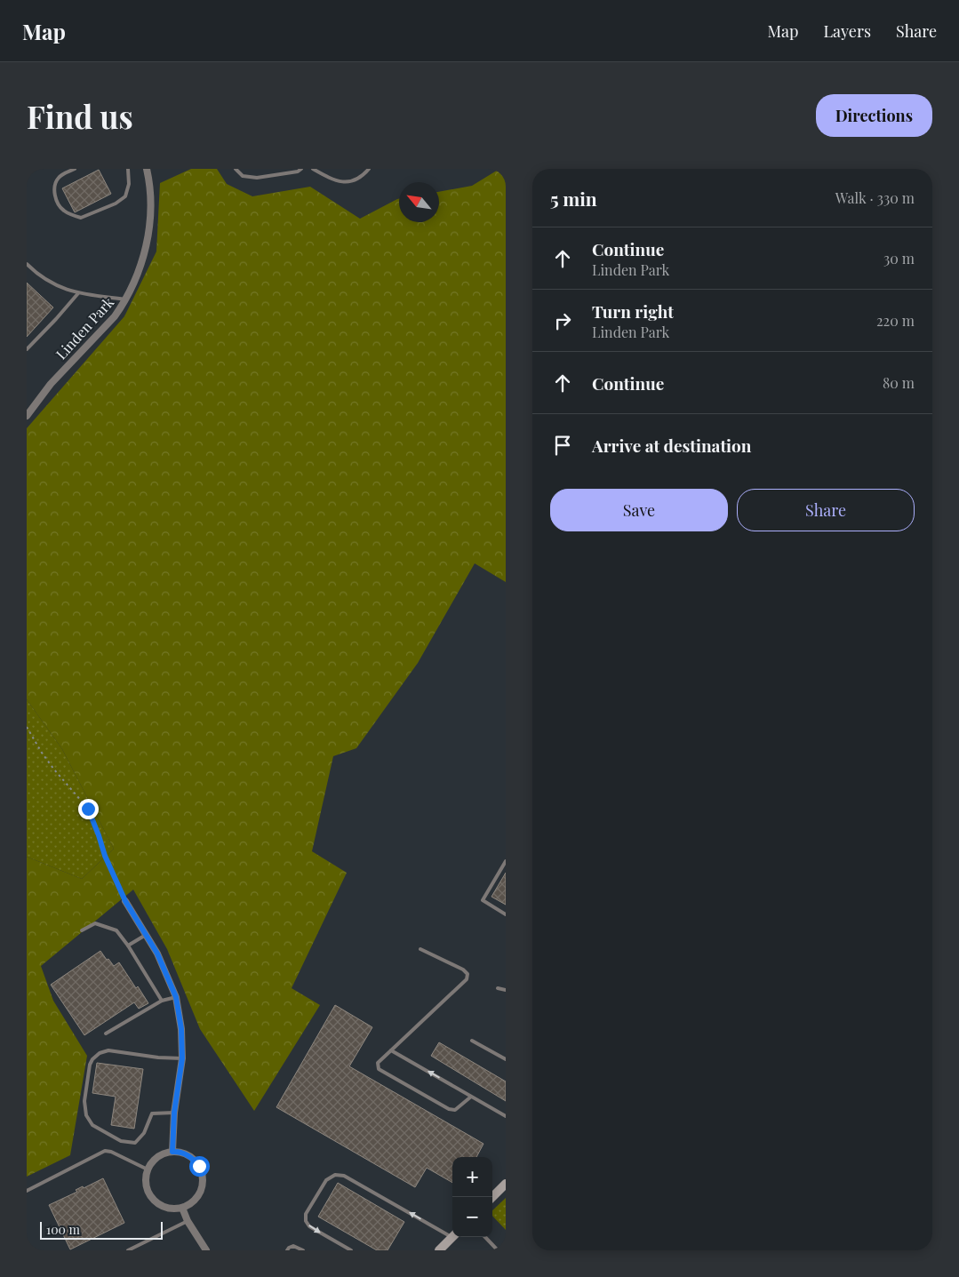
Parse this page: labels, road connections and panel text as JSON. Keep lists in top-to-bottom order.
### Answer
{
  "streets": {
    "street": ["Linden Park"]
  },
  "scale_bar": "100 m",
  "north": "top left",
  "page": {
    "header": "Map",
    "nav": ["Map", "Layers", "Share"],
    "buttons": [
      "Directions",
      ["Save", "Share"]
    ],
    "title": "Find us",
    "heading": ["5 min", "Walk · 330 m"],
    "list": [
      ["Continue", "Linden Park", "30 m"],
      ["Turn right", "Linden Park", "220 m"],
      ["Continue", "80 m"],
      "Arrive at destination"
    ],
    "map_buttons": ["+", "−"],
    "scale": "100 m"
  }
}
